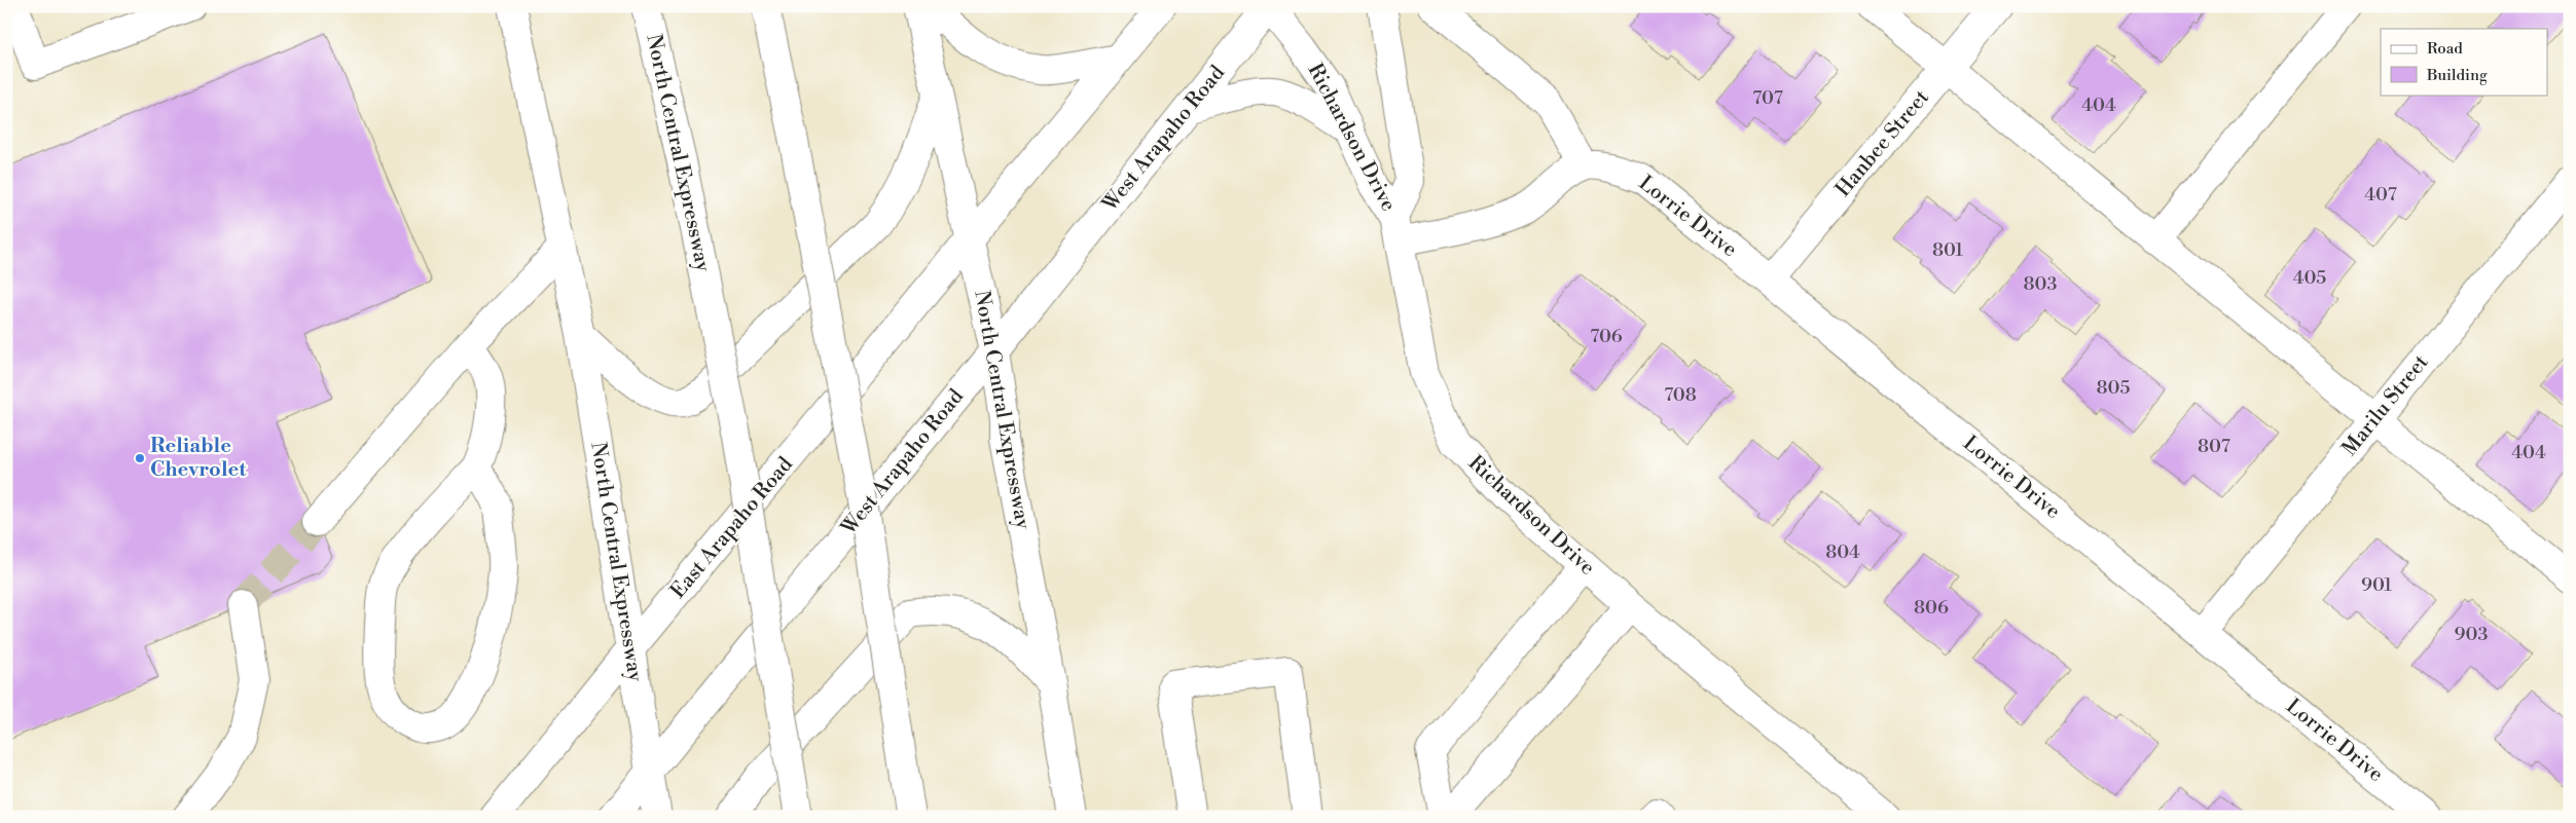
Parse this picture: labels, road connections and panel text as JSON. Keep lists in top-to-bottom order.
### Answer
{
  "streets": {
    "main road": [
      "Richardson Drive",
      "West Arapaho Road",
      "Hanbee Street",
      "North Central Expressway",
      "Lorrie Drive",
      "Marilu Street",
      "East Arapaho Road"
    ]
  },
  "crossings": [
    ["Richardson Drive", "West Arapaho Road"],
    ["West Arapaho Road", "North Central Expressway"],
    ["Hanbee Street", "Lorrie Drive"],
    ["North Central Expressway", "East Arapaho Road"],
    ["Lorrie Drive", "Marilu Street"]
  ],
  "places": ["Reliable Chevrolet"],
  "house_numbers": [
    "707",
    "404",
    "407",
    "801",
    "405",
    "803",
    "706",
    "805",
    "708",
    "807",
    "404",
    "804",
    "901",
    "806",
    "903"
  ],
  "legend": ["Road", "Building"]
}
